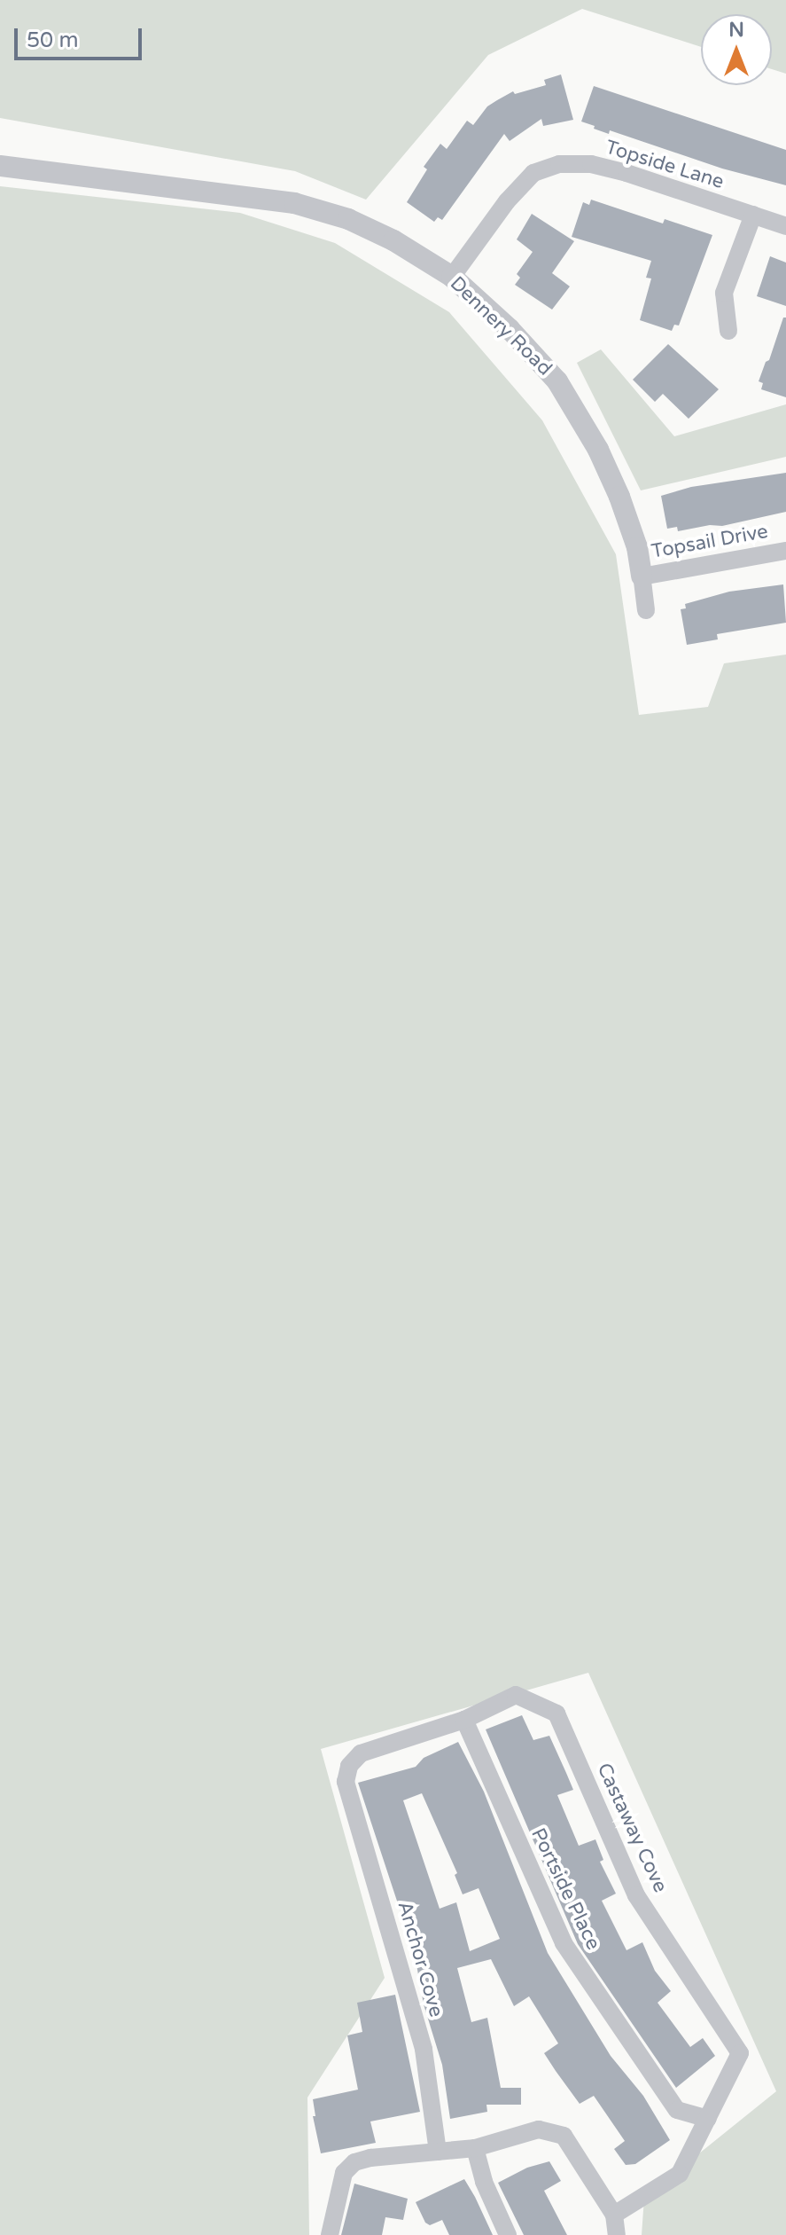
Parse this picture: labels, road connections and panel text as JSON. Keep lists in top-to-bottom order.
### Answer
{
  "streets": {
    "street": [
      "Topside Lane",
      "Dennery Road",
      "Topsail Drive",
      "Castaway Cove",
      "Portside Place",
      "Anchor Cove"
    ]
  },
  "crossings": [
    ["Topside Lane", "Dennery Road"],
    ["Dennery Road", "Topsail Drive"],
    ["Castaway Cove", "Portside Place"],
    ["Castaway Cove", "Anchor Cove"]
  ],
  "scale_bar": "50 m",
  "north": "top"
}
